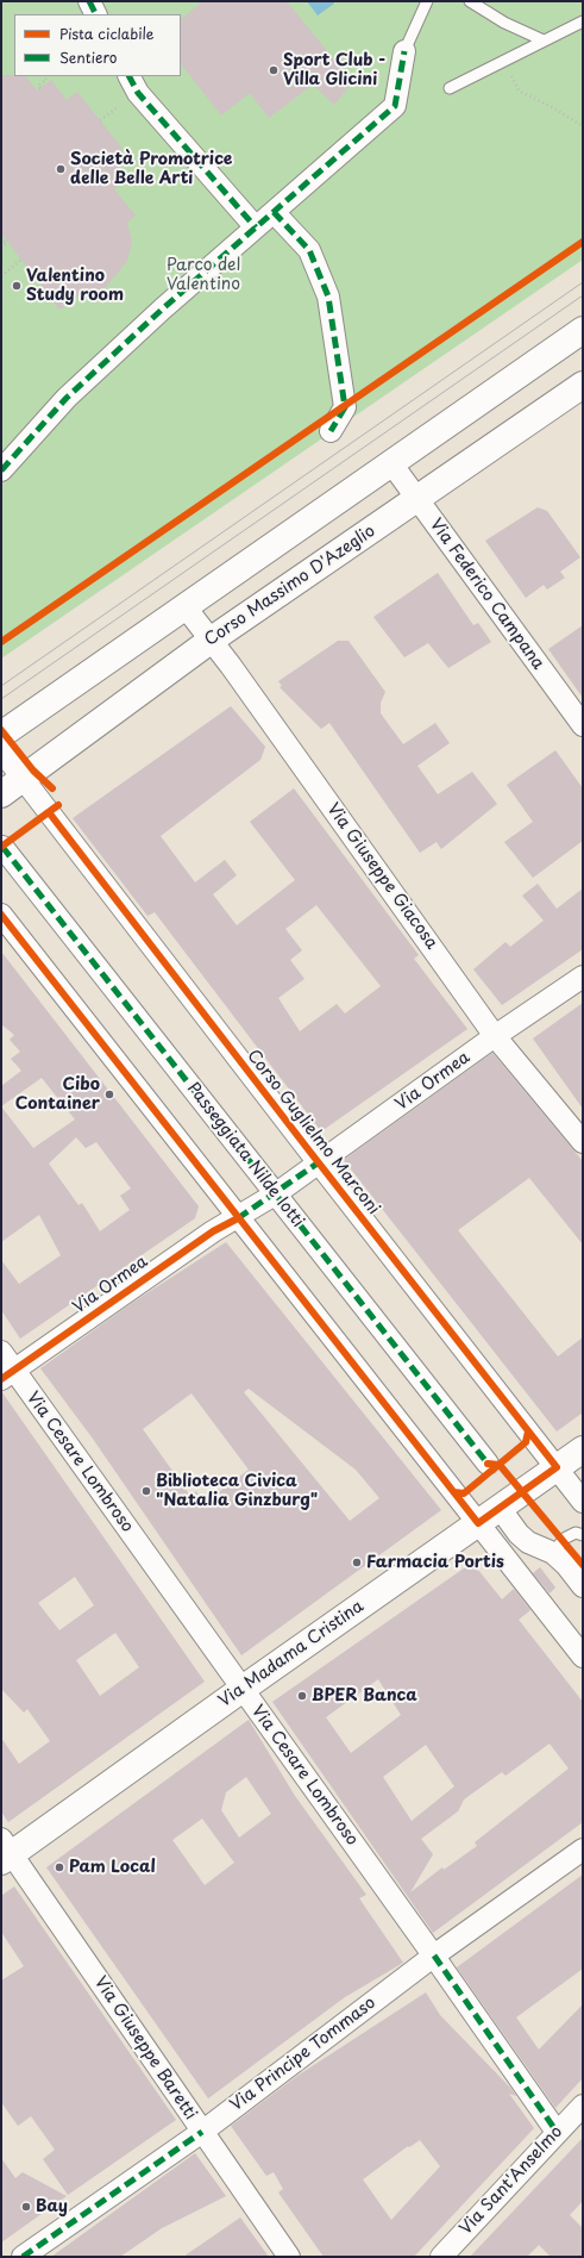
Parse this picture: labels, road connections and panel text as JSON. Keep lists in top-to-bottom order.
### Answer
{
  "streets": {
    "main road": ["Corso Massimo D'Azeglio", "Via Madama Cristina"],
    "street": [
      "Via Federico Campana",
      "Via Giuseppe Giacosa",
      "Via Ormea",
      "Corso Guglielmo Marconi",
      "Passeggiata Nilde Iotti",
      "Via Cesare Lombroso",
      "Via Giuseppe Baretti",
      "Via Principe Tommaso",
      "Via Sant'Anselmo"
    ]
  },
  "crossings": [
    ["Corso Massimo D'Azeglio", "Via Federico Campana"],
    ["Corso Massimo D'Azeglio", "Via Giuseppe Giacosa"],
    ["Corso Massimo D'Azeglio", "Corso Guglielmo Marconi"],
    ["Via Giuseppe Giacosa", "Via Ormea"],
    ["Via Ormea", "Corso Guglielmo Marconi"],
    ["Via Ormea", "Passeggiata Nilde Iotti"],
    ["Via Ormea", "Via Cesare Lombroso"],
    ["Corso Guglielmo Marconi", "Via Madama Cristina"],
    ["Via Cesare Lombroso", "Via Madama Cristina"],
    ["Via Cesare Lombroso", "Via Principe Tommaso"],
    ["Via Cesare Lombroso", "Via Sant'Anselmo"],
    ["Via Madama Cristina", "Via Giuseppe Baretti"],
    ["Via Giuseppe Baretti", "Via Principe Tommaso"]
  ],
  "parks": ["Parco del Valentino"],
  "places": [
    "Sport Club - Villa Glicini",
    "Società Promotrice delle Belle Arti",
    "Valentino Study room",
    "Cibo Container",
    "Biblioteca Civica \"Natalia Ginzburg\"",
    "Farmacia Portis",
    "BPER Banca",
    "Pam Local",
    "Bay"
  ],
  "legend": ["Pista ciclabile", "Sentiero"]
}
